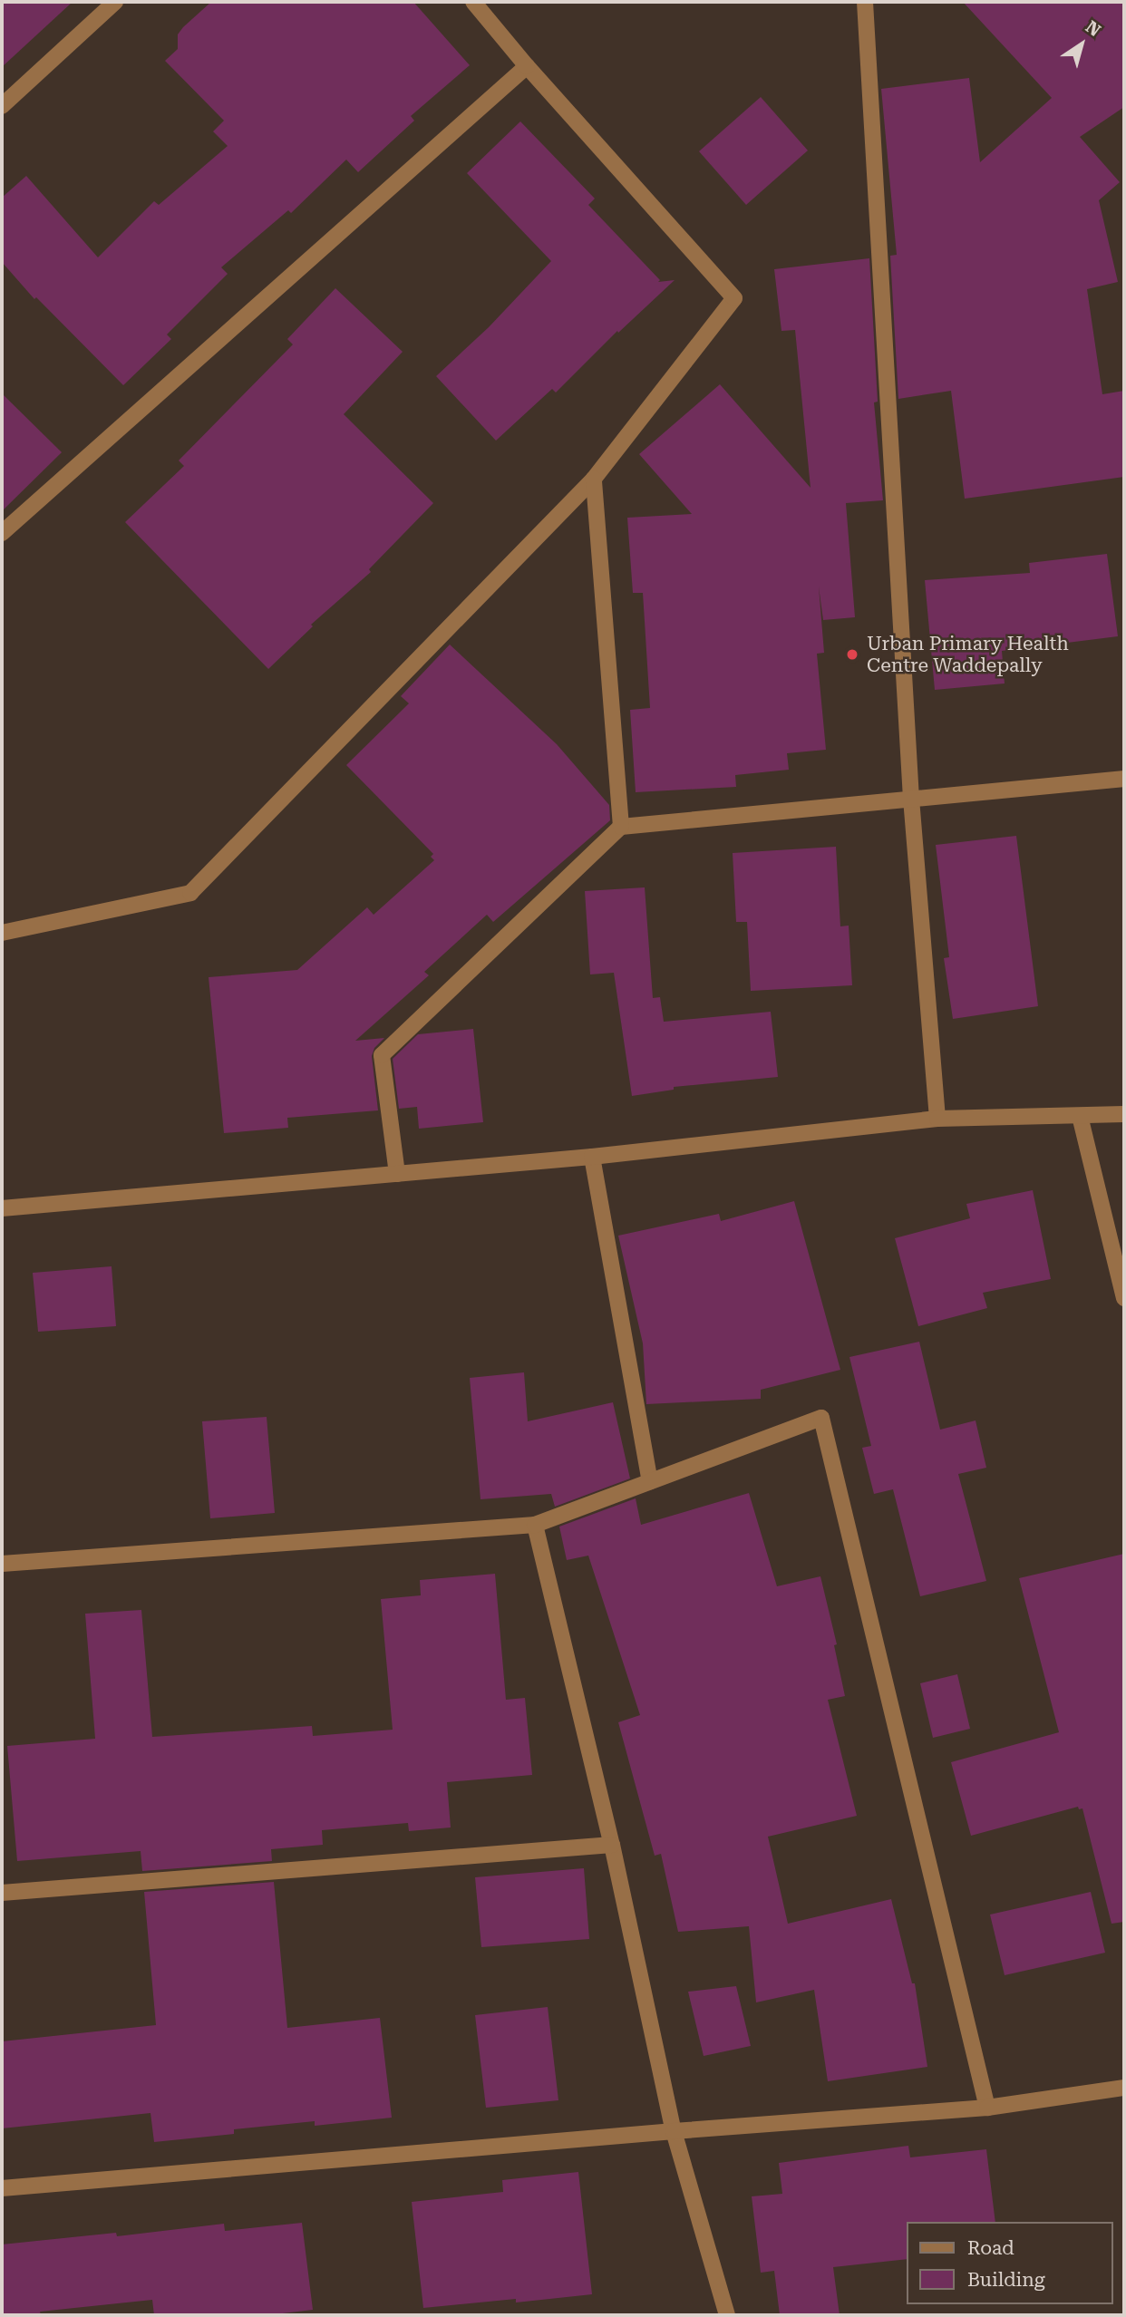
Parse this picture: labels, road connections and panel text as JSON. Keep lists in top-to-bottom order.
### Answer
{
  "places": ["Urban Primary Health Centre Waddepally"],
  "legend": ["Road", "Building"],
  "north": "top right"
}
